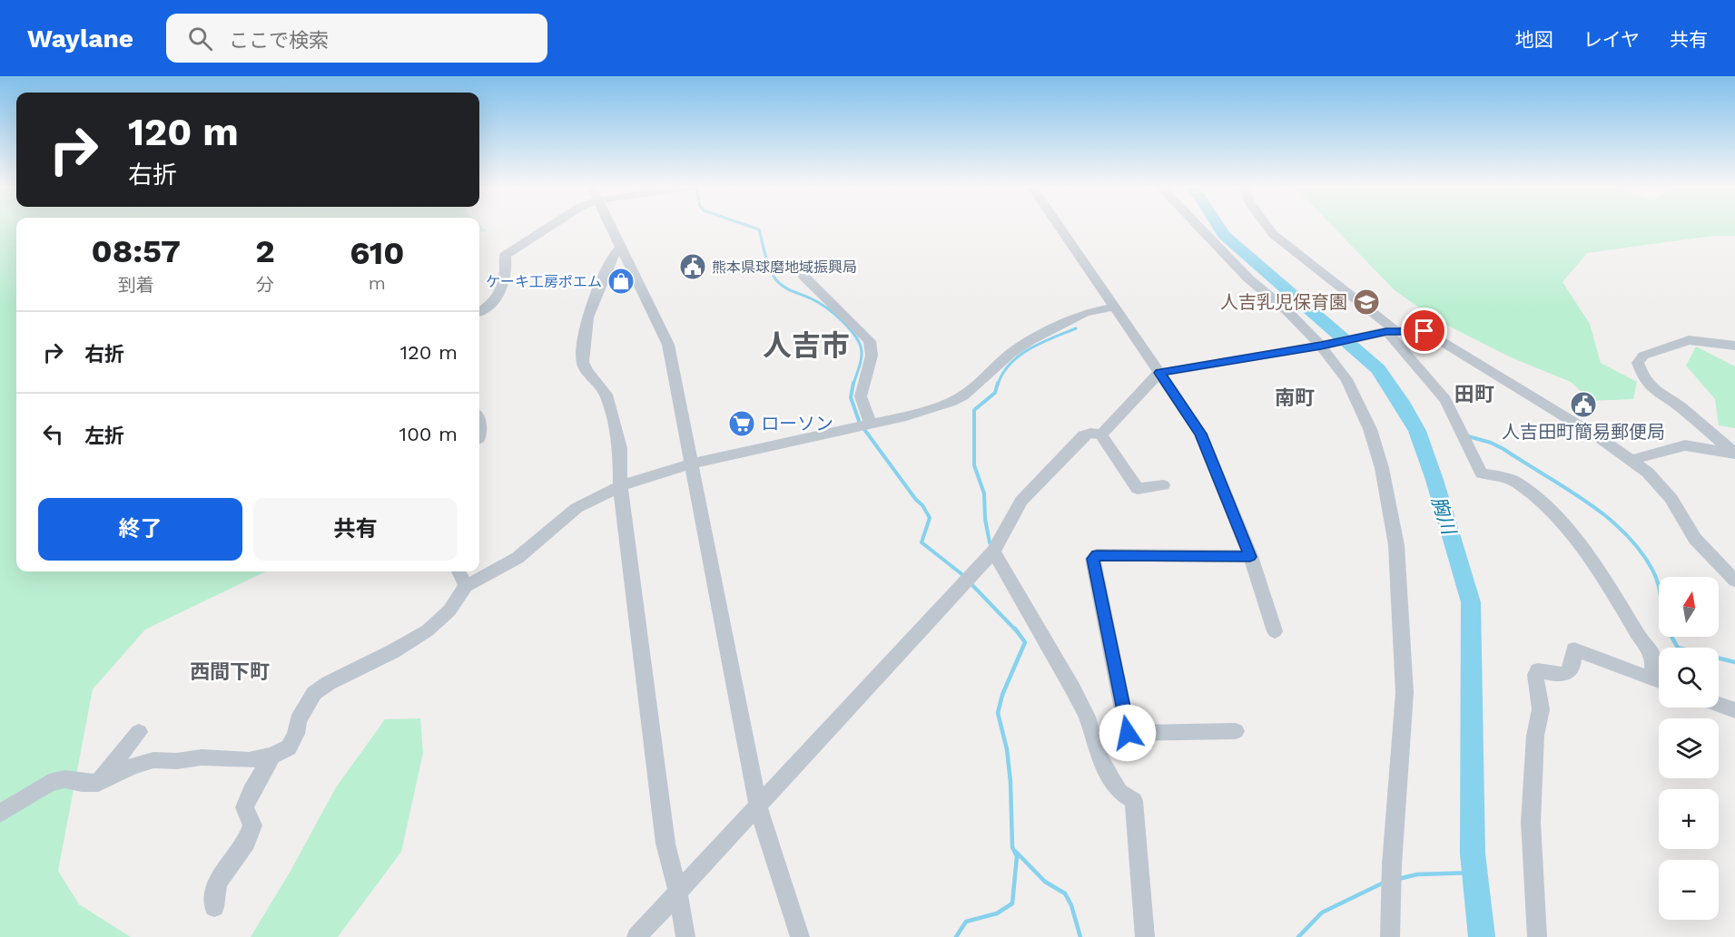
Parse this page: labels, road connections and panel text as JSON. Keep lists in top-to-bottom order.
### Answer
{
  "districts": [
    "人吉市",
    "田町",
    "南町",
    "西間下町"
  ],
  "water": ["胸川"],
  "places": {
    "public building": ["熊本県球磨地域振興局", "人吉田町簡易郵便局"],
    "shop": ["ケーキ工房ポエム"],
    "school or university": ["人吉乳児保育園"],
    "supermarket": ["ローソン"]
  },
  "north": "top",
  "page": {
    "header": "Waylane",
    "search": "ここで検索",
    "nav": ["地図", "レイヤ", "共有"],
    "turn": ["120 m", "右折"],
    "eta": [
      "08:57",
      "到着",
      "2",
      "分",
      "610",
      "m"
    ],
    "list": [
      {
        "name": "右折",
        "value": "120 m"
      },
      {
        "name": "左折",
        "value": "100 m"
      }
    ],
    "buttons": ["終了", "共有"],
    "map_buttons": ["+", "−"]
  }
}
